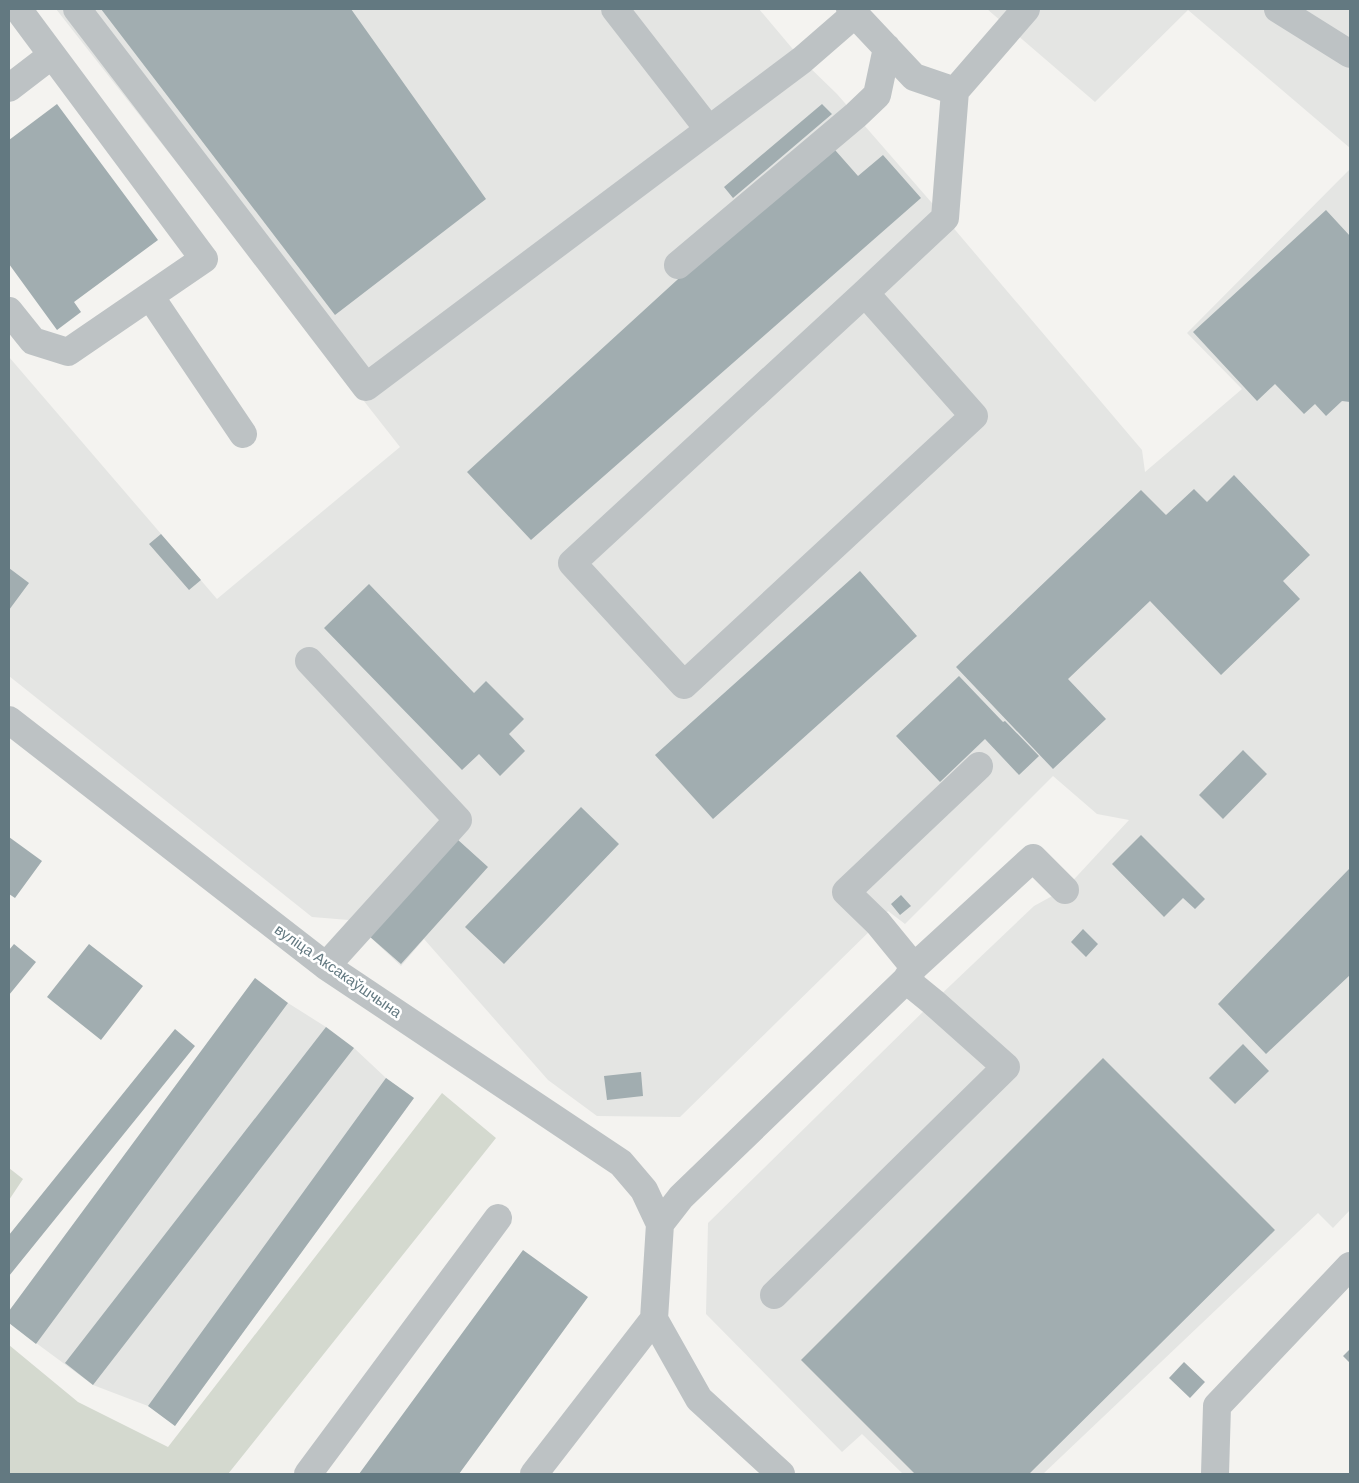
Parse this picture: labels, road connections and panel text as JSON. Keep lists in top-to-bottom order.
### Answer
{
  "streets": {
    "street": ["вуліца Аксакаўшчына"]
  }
}
